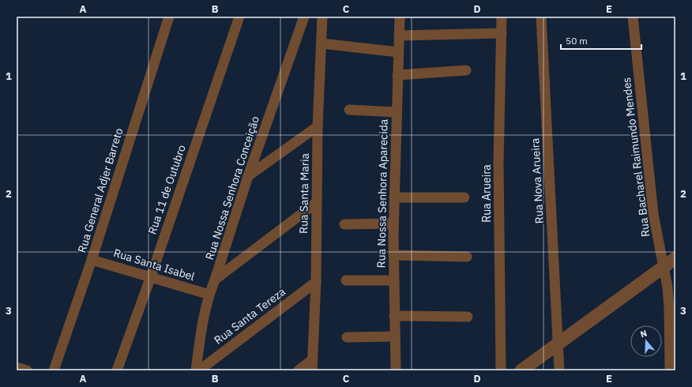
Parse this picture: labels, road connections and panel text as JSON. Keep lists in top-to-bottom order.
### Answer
{
  "streets": {
    "street": [
      "Rua Bacharel Raimundo Mendes",
      "Rua Nova Arueira",
      "Rua Nossa Senhora Conceição",
      "Rua 11 de Outubro",
      "Rua General Adjer Barreto",
      "Rua Santa Maria",
      "Rua Nossa Senhora Aparecida",
      "Rua Arueira",
      "Rua Santa Isabel",
      "Rua Santa Tereza"
    ]
  },
  "crossings": [
    ["Rua Nossa Senhora Conceição", "Rua Santa Isabel"],
    ["Rua 11 de Outubro", "Rua Santa Isabel"],
    ["Rua General Adjer Barreto", "Rua Santa Isabel"],
    ["Rua Santa Maria", "Rua Santa Tereza"]
  ],
  "scale_bar": "50 m",
  "north": "top",
  "grid": {
    "columns": [
      "A",
      "B",
      "C",
      "D",
      "E"
    ],
    "rows": ["1", "2", "3"]
  }
}
